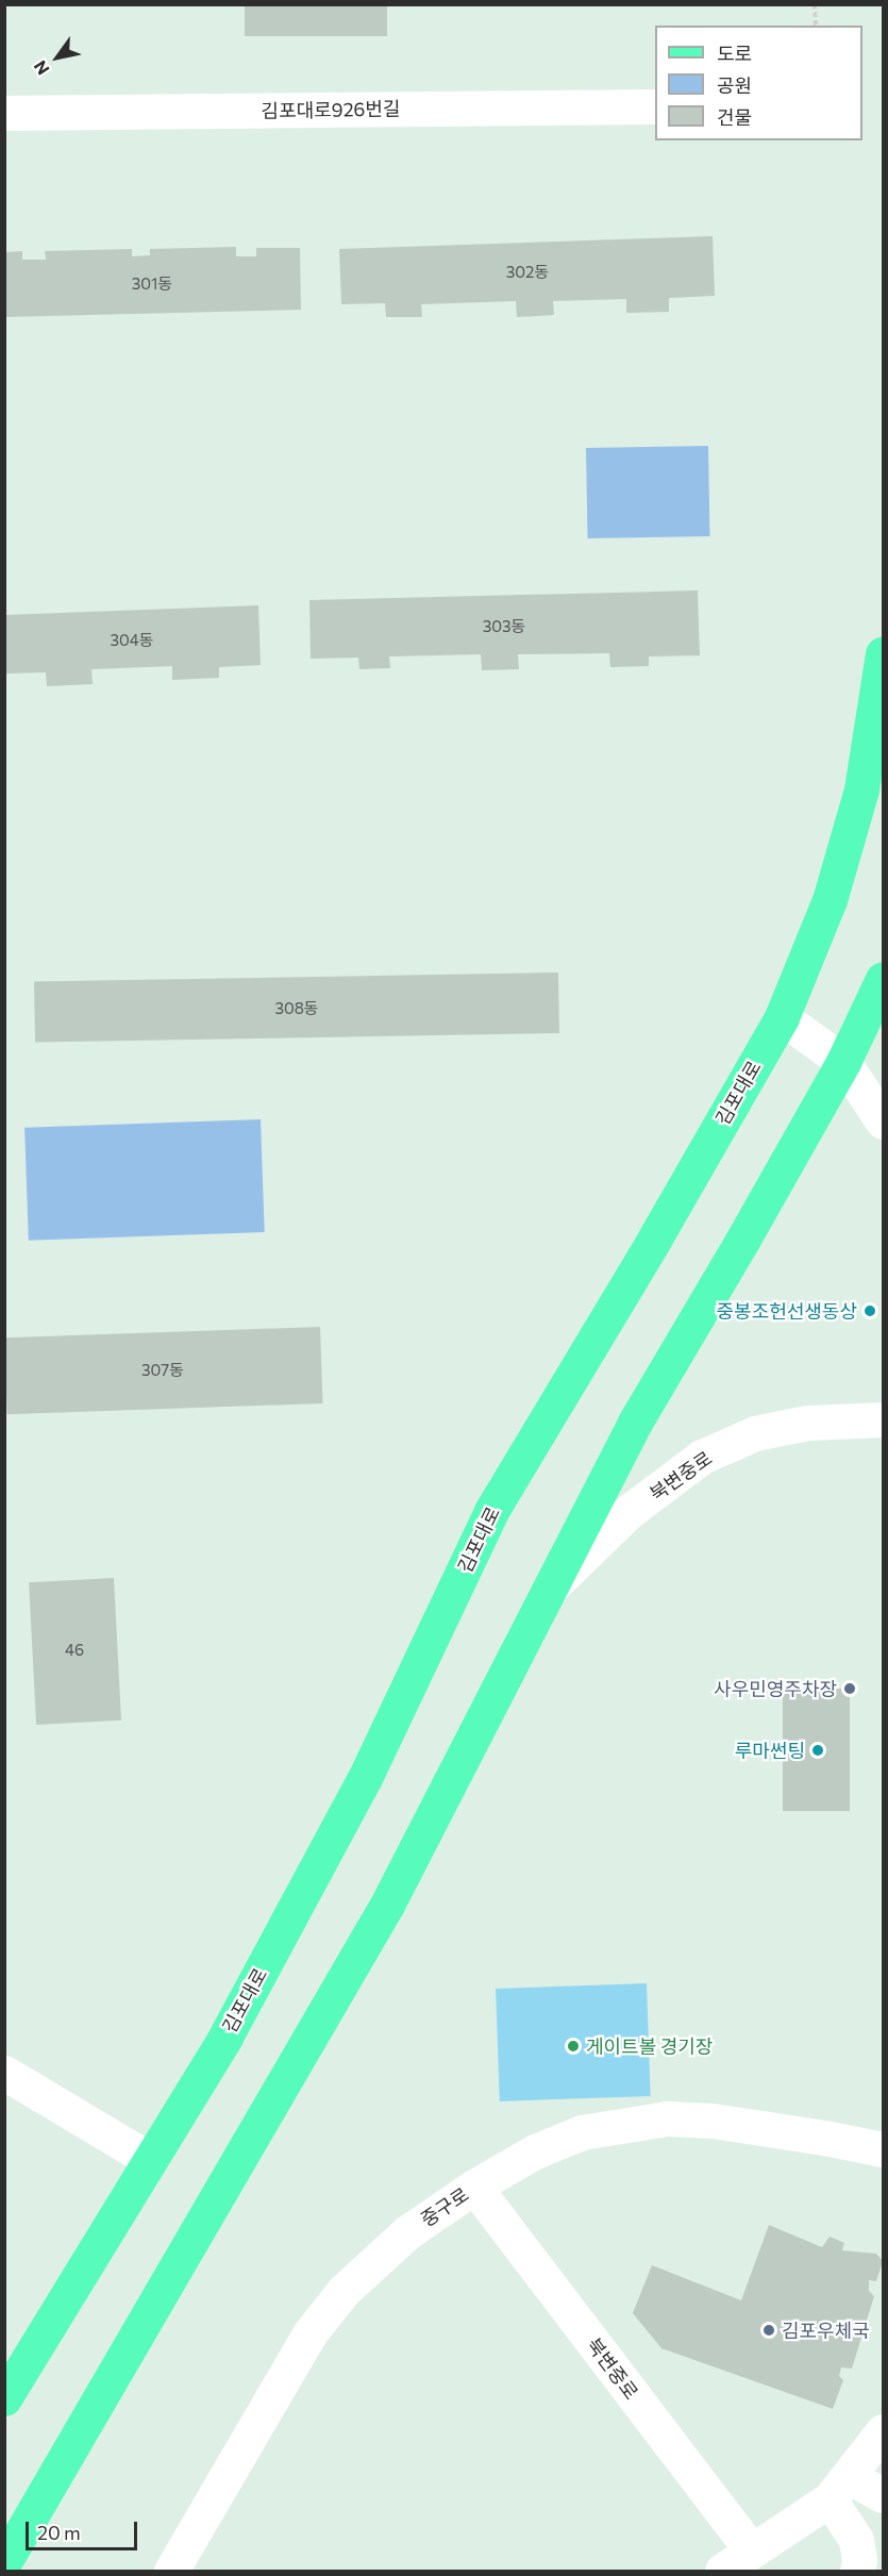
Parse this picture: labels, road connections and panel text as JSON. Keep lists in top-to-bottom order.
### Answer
{
  "streets": {
    "main road": ["김포대로"],
    "street": ["김포대로926번길", "북변중로", "중구로"]
  },
  "crossings": [
    ["북변중로", "중구로"]
  ],
  "places": [
    "중봉조헌선생동상",
    "사우민영주차장",
    "루마썬팅",
    "게이트볼 경기장",
    "김포우체국"
  ],
  "house_numbers": [
    "302동",
    "301동",
    "303동",
    "304동",
    "308동",
    "307동",
    "46"
  ],
  "legend": ["도로", "공원", "건물"],
  "scale_bar": "20 m",
  "north": "bottom left"
}
